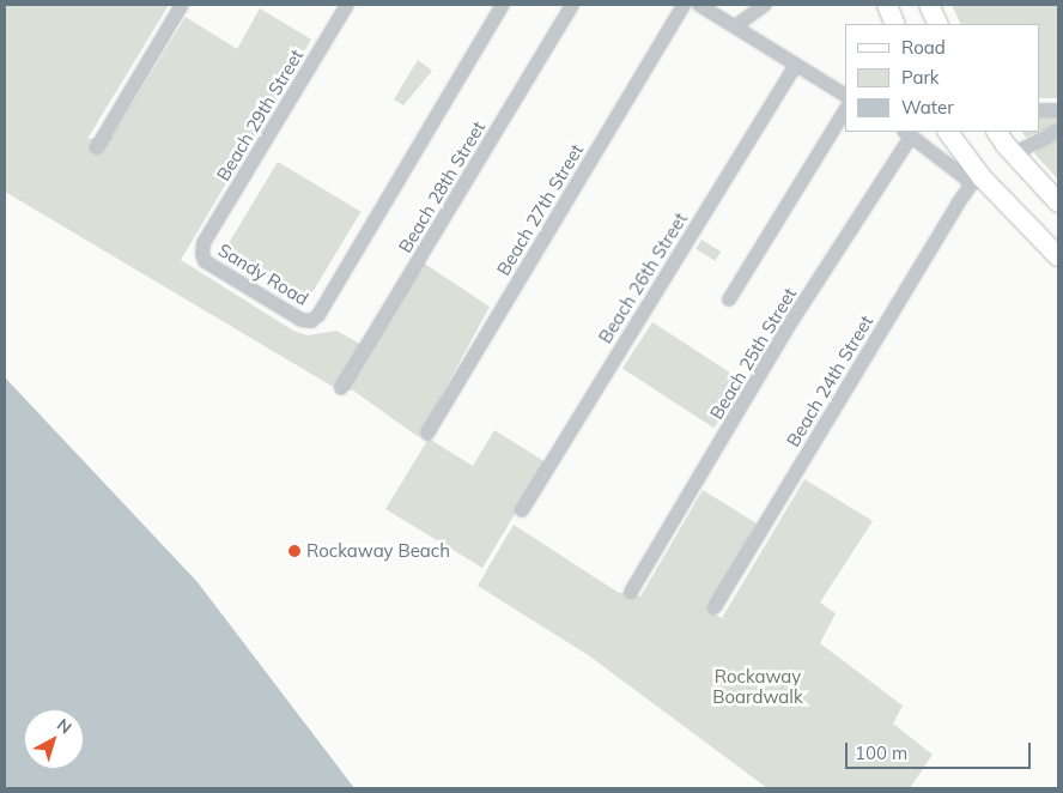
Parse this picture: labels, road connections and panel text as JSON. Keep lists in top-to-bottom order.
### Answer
{
  "streets": {
    "street": [
      "Beach 29th Street",
      "Beach 28th Street",
      "Beach 27th Street",
      "Sandy Road",
      "Beach 26th Street",
      "Beach 25th Street",
      "Beach 24th Street"
    ]
  },
  "crossings": [
    ["Beach 29th Street", "Sandy Road"]
  ],
  "parks": ["Rockaway Boardwalk"],
  "places": ["Rockaway Beach"],
  "legend": ["Road", "Park", "Water"],
  "scale_bar": "100 m",
  "north": "top right"
}
